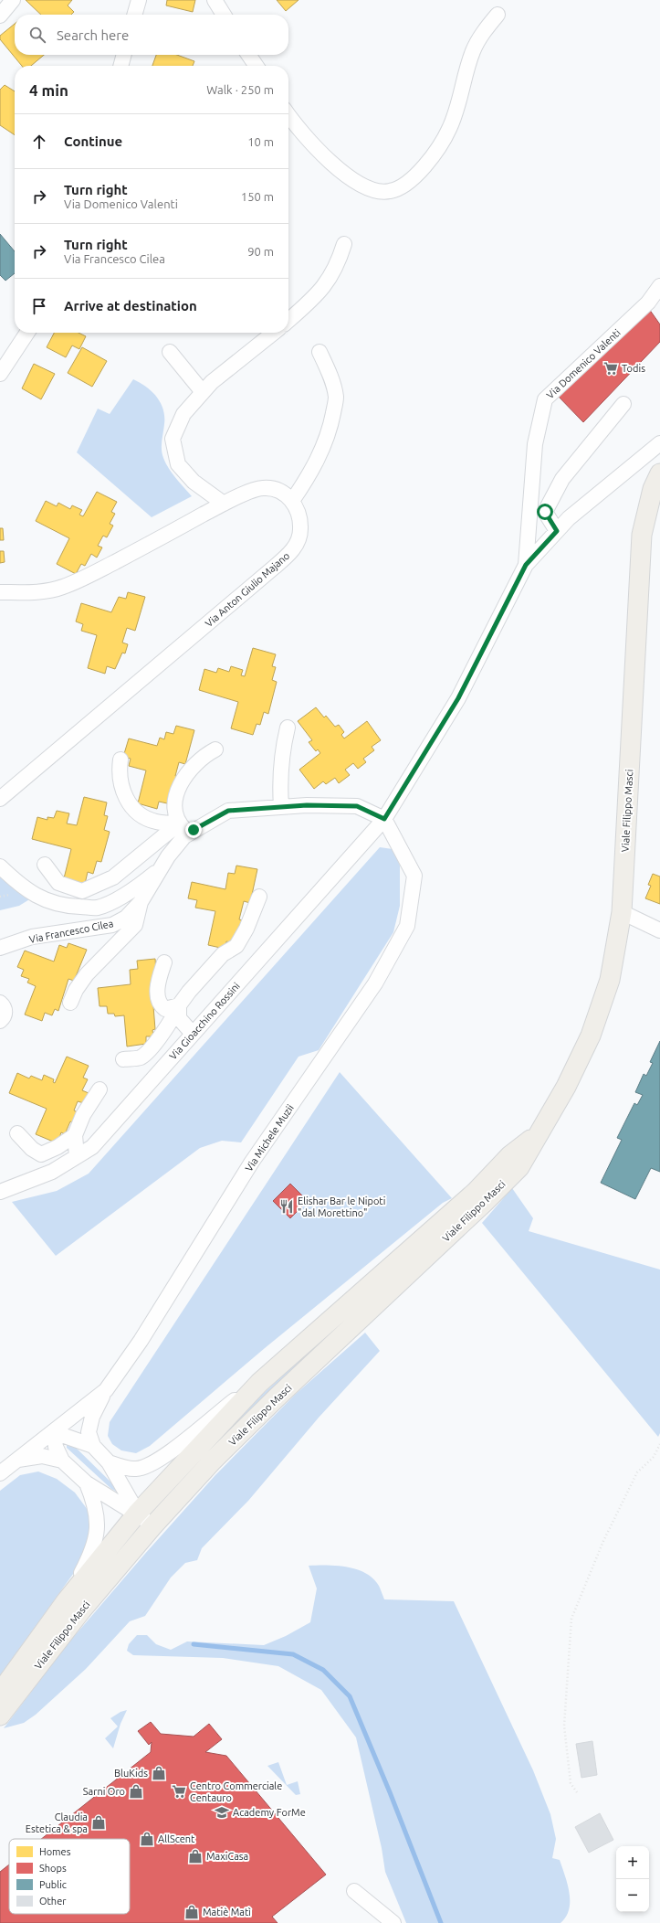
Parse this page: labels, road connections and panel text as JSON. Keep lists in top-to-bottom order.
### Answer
{
  "streets": {
    "main road": ["Viale Filippo Masci"],
    "street": [
      "Via Domenico Valenti",
      "Via Anton Giulio Majano",
      "Via Francesco Cilea",
      "Via Gioacchino Rossini",
      "Via Michele Muzii"
    ]
  },
  "crossings": [
    ["Via Domenico Valenti", "Via Francesco Cilea"],
    ["Via Domenico Valenti", "Via Gioacchino Rossini"],
    ["Via Domenico Valenti", "Via Michele Muzii"],
    ["Via Francesco Cilea", "Via Gioacchino Rossini"],
    ["Via Francesco Cilea", "Via Michele Muzii"],
    ["Via Gioacchino Rossini", "Via Michele Muzii"]
  ],
  "places": {
    "supermarket": ["Todis", "Centro Commerciale Centauro"],
    "restaurant": ["Elishar Bar le Nipoti \"dal Morettino\""],
    "shop": [
      "BluKids",
      "Sarni Oro",
      "Claudia Estetica & spa",
      "AllScent",
      "MaxiCasa",
      "Matiè Matì"
    ],
    "school or university": ["Academy ForMe"]
  },
  "legend": [
    "Homes",
    "Shops",
    "Public",
    "Other"
  ],
  "page": {
    "search": "Search here",
    "heading": ["4 min", "Walk · 250 m"],
    "list": [
      ["Continue", "10 m"],
      ["Turn right", "Via Domenico Valenti", "150 m"],
      ["Turn right", "Via Francesco Cilea", "90 m"],
      "Arrive at destination"
    ],
    "map_buttons": ["+", "−"]
  }
}
